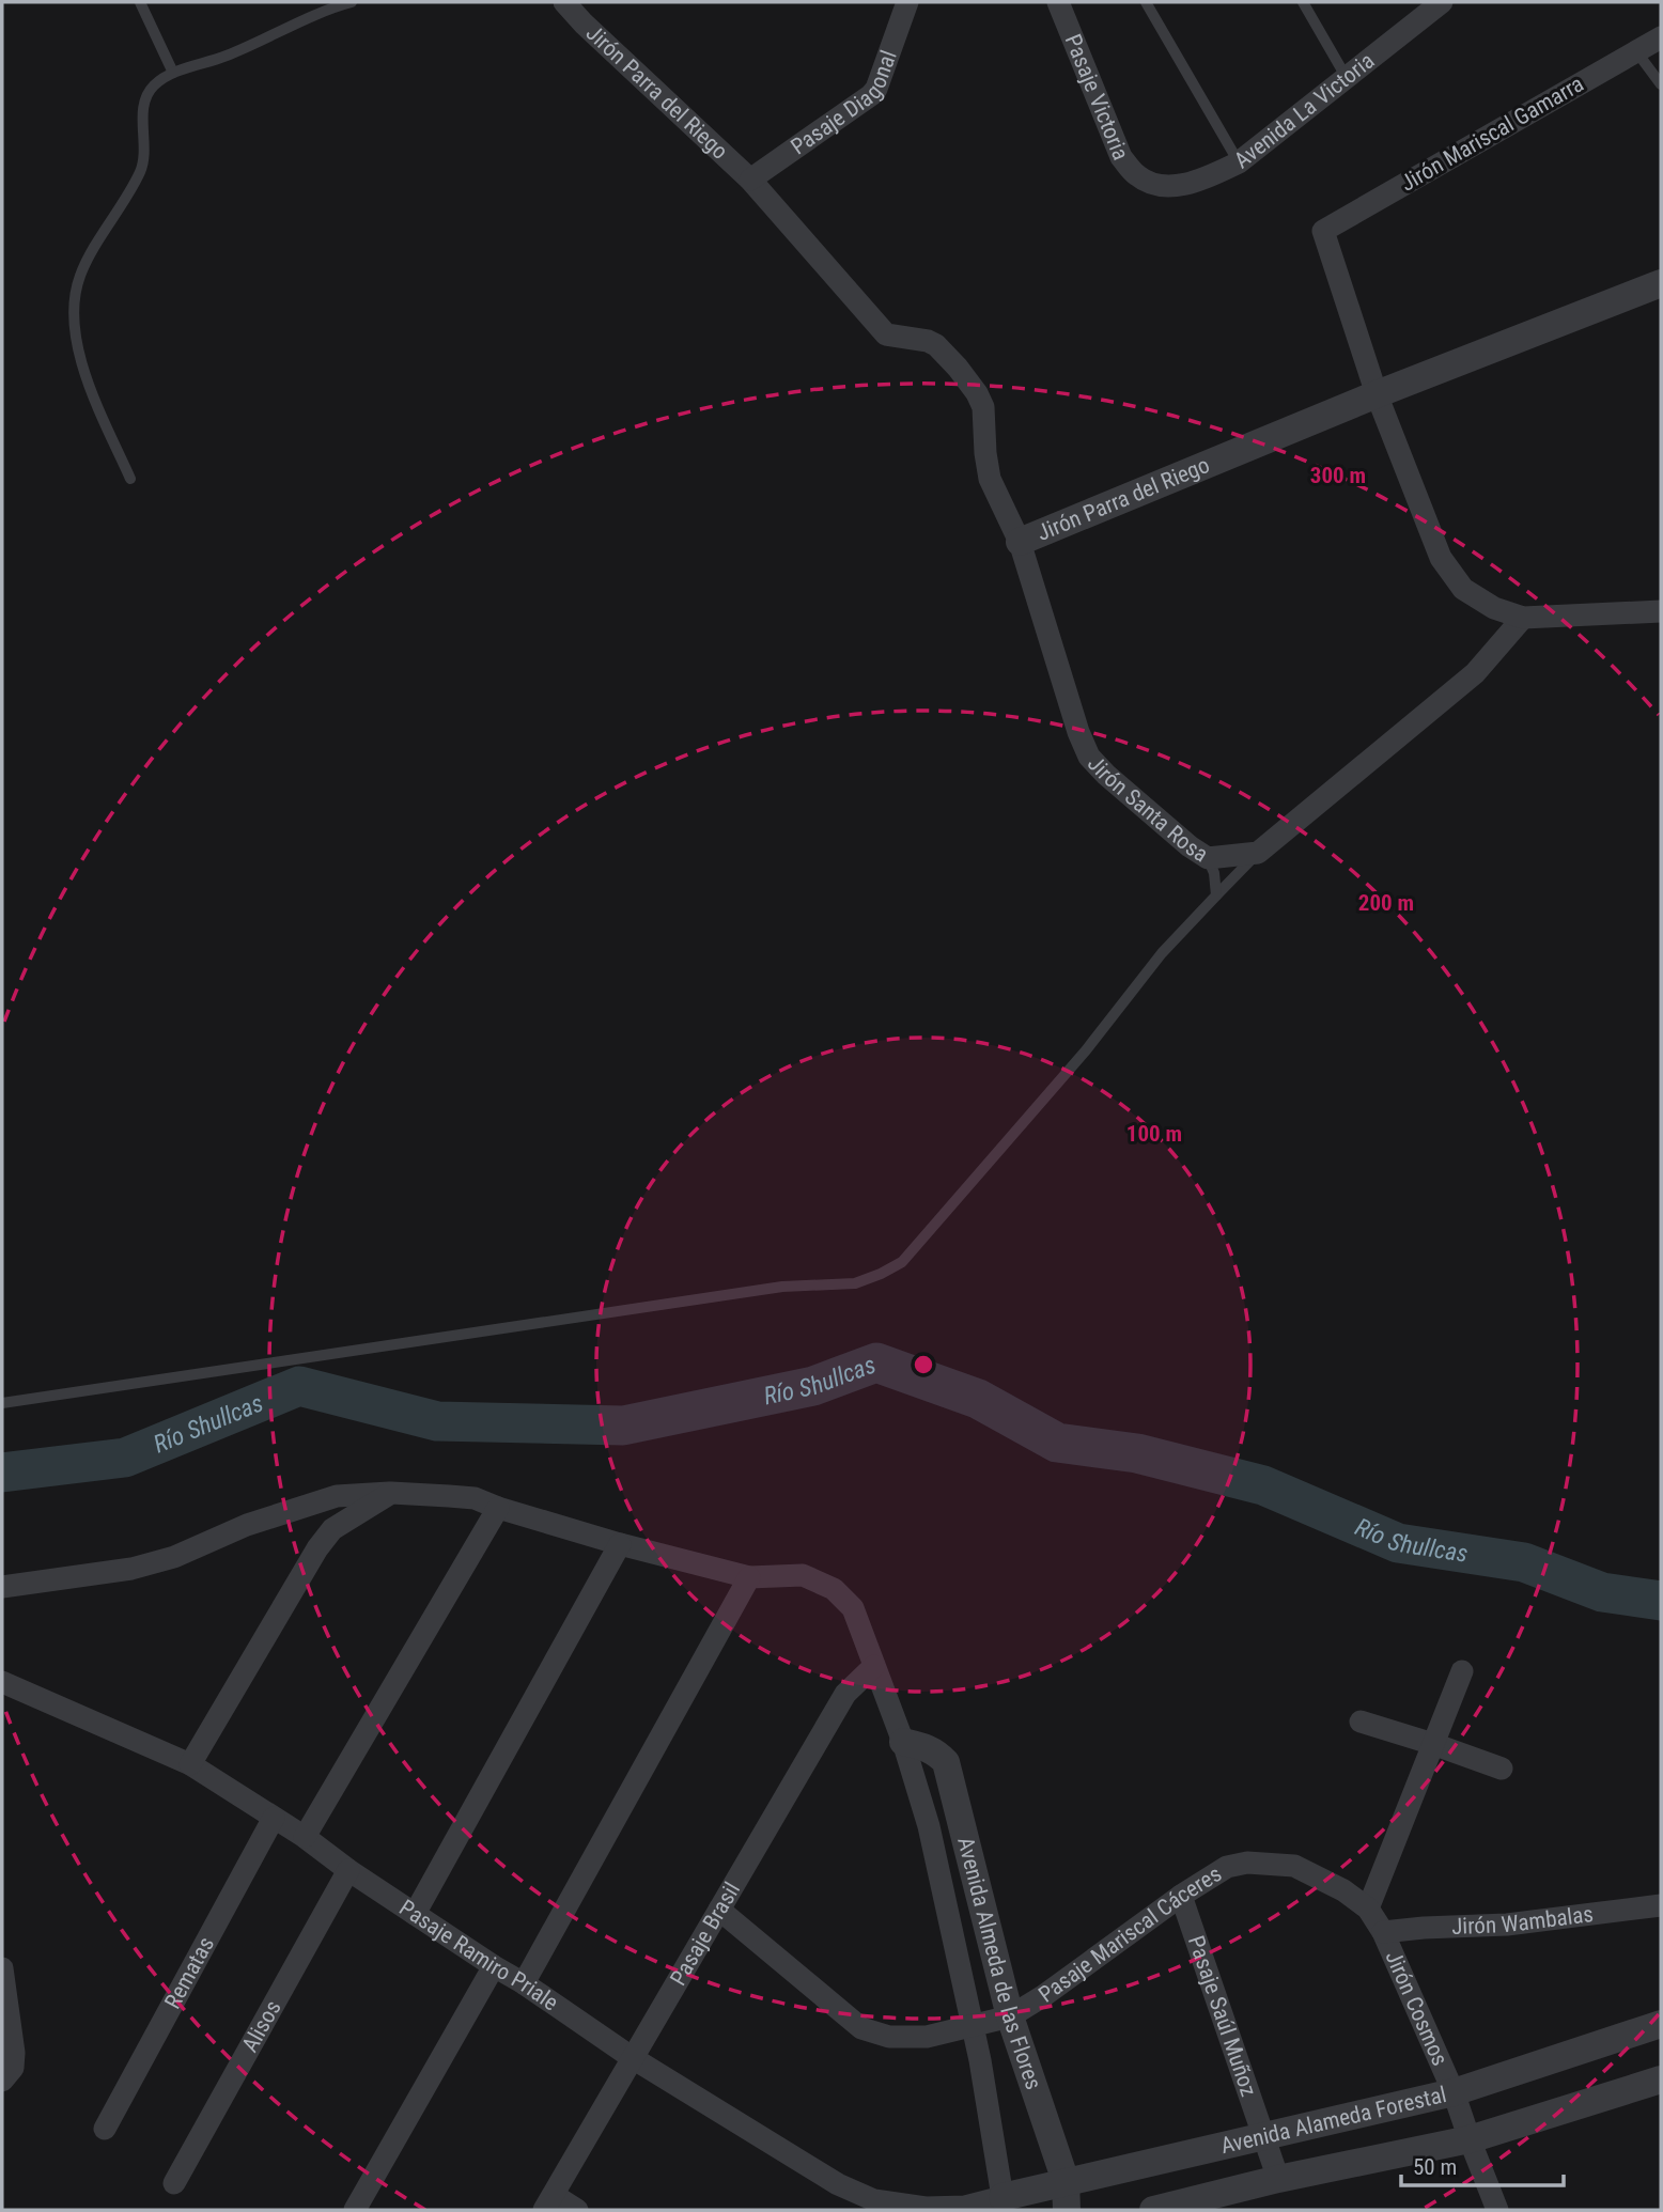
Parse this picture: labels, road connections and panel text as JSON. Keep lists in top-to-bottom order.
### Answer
{
  "streets": {
    "street": [
      "Jirón Parra del Riego",
      "Pasaje Victoria",
      "Pasaje Diagonal",
      "Avenida La Victoria",
      "Jirón Mariscal Gamarra",
      "Jirón Santa Rosa",
      "Jirón Wambalas",
      "Pasaje Brasil",
      "Pasaje Mariscal Cáceres",
      "Pasaje Ramiro Priale",
      "Avenida Almeda de las Flores",
      "Rematas",
      "Jirón Cosmos",
      "Pasaje Saúl Muñoz",
      "Alisos",
      "Avenida Alameda Forestal"
    ]
  },
  "crossings": [
    ["Jirón Parra del Riego", "Pasaje Diagonal"],
    ["Jirón Parra del Riego", "Jirón Mariscal Gamarra"],
    ["Jirón Parra del Riego", "Jirón Santa Rosa"],
    ["Pasaje Victoria", "Avenida La Victoria"],
    ["Jirón Wambalas", "Jirón Cosmos"],
    ["Pasaje Brasil", "Pasaje Mariscal Cáceres"],
    ["Pasaje Brasil", "Pasaje Ramiro Priale"],
    ["Pasaje Brasil", "Avenida Almeda de las Flores"],
    ["Pasaje Mariscal Cáceres", "Avenida Almeda de las Flores"],
    ["Pasaje Mariscal Cáceres", "Jirón Cosmos"],
    ["Pasaje Mariscal Cáceres", "Pasaje Saúl Muñoz"],
    ["Pasaje Ramiro Priale", "Avenida Almeda de las Flores"],
    ["Pasaje Ramiro Priale", "Rematas"],
    ["Pasaje Ramiro Priale", "Alisos"],
    ["Pasaje Ramiro Priale", "Avenida Alameda Forestal"],
    ["Avenida Almeda de las Flores", "Avenida Alameda Forestal"],
    ["Jirón Cosmos", "Avenida Alameda Forestal"],
    ["Pasaje Saúl Muñoz", "Avenida Alameda Forestal"]
  ],
  "water": ["Río Shullcas"],
  "scale_bar": "50 m",
  "rings": ["300 m", "200 m", "100 m"]
}
